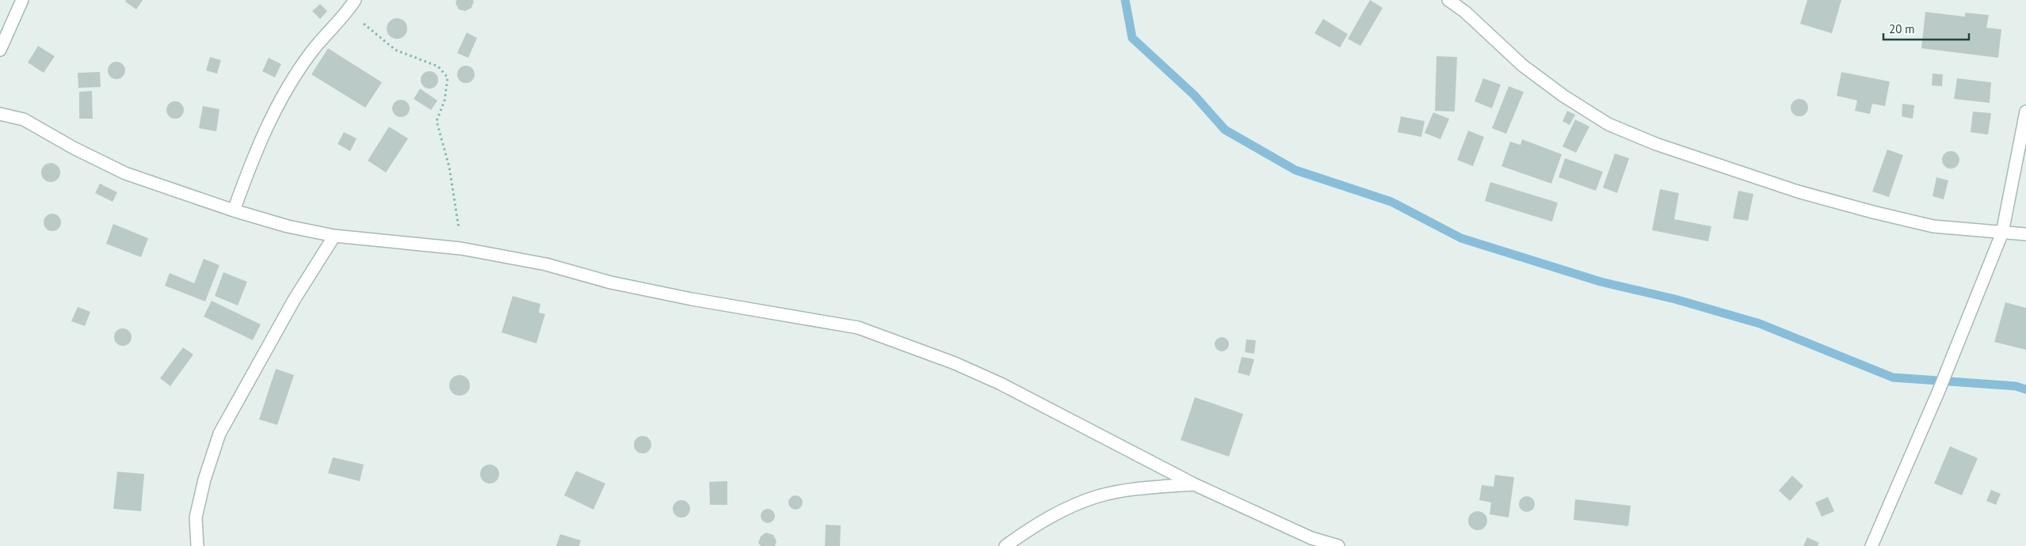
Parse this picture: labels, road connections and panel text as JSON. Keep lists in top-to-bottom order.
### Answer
{
  "scale_bar": "20 m"
}
